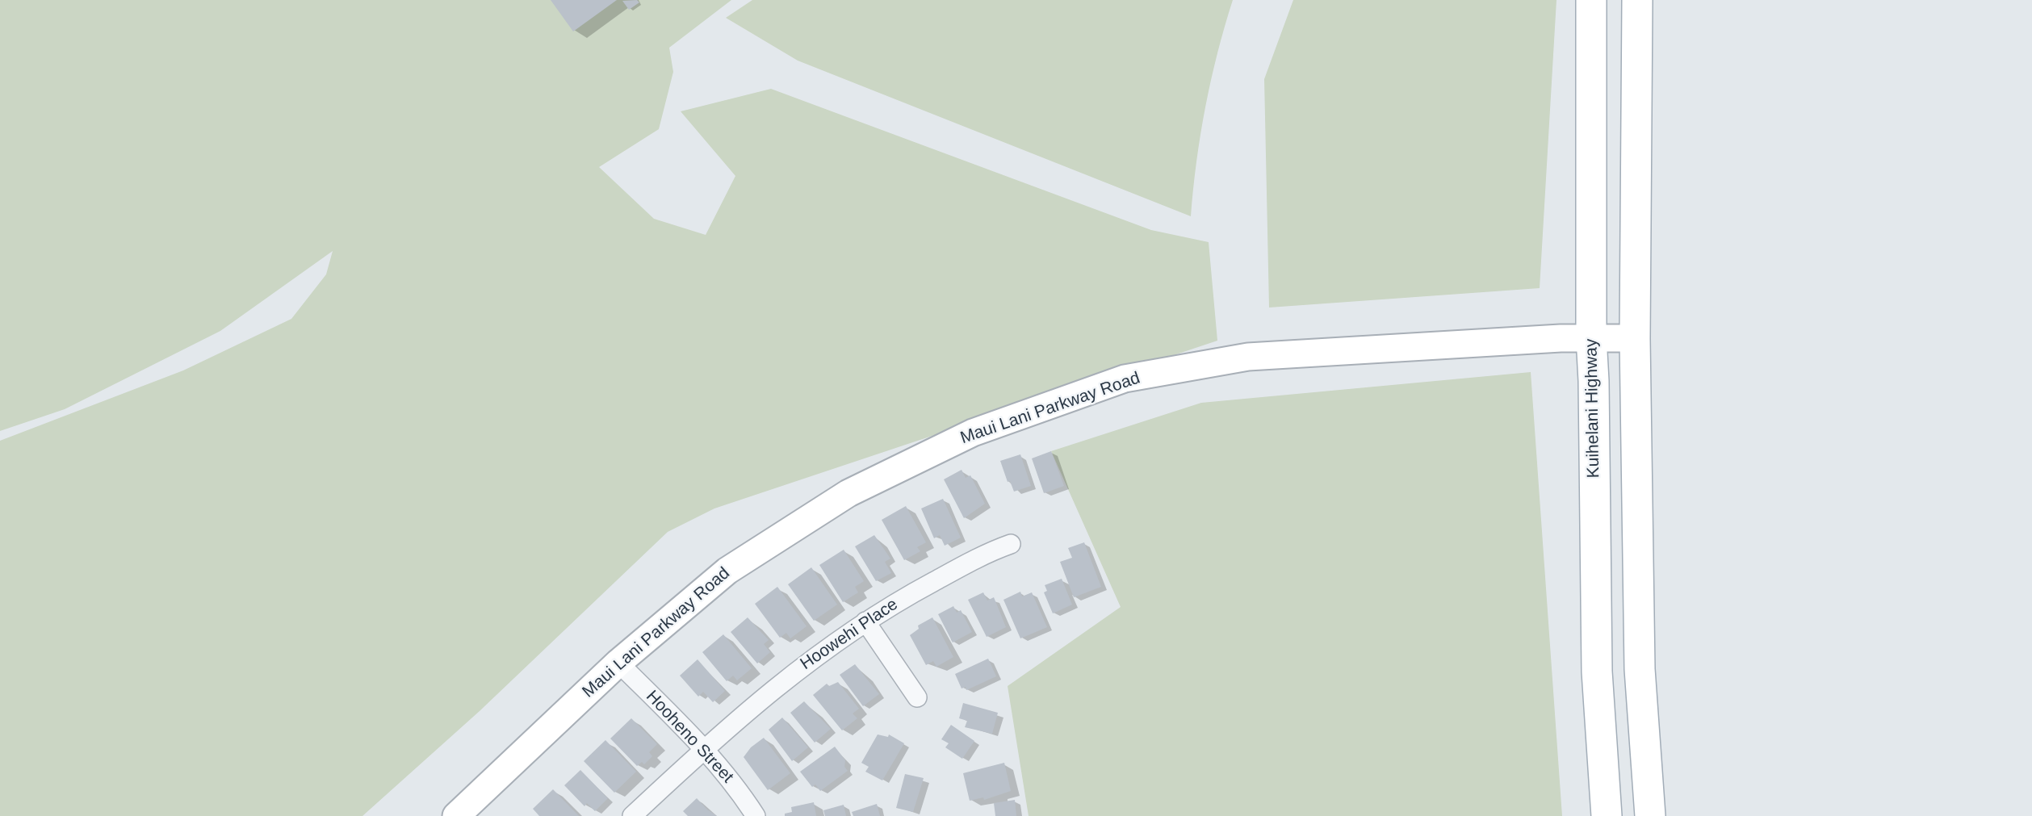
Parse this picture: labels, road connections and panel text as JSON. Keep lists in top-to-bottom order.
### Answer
{
  "streets": {
    "main road": ["Maui Lani Parkway Road", "Kuihelani Highway"],
    "street": ["Hoowehi Place", "Hooheno Street"]
  },
  "crossings": [
    ["Maui Lani Parkway Road", "Kuihelani Highway"],
    ["Maui Lani Parkway Road", "Hooheno Street"],
    ["Hoowehi Place", "Hooheno Street"]
  ]
}
